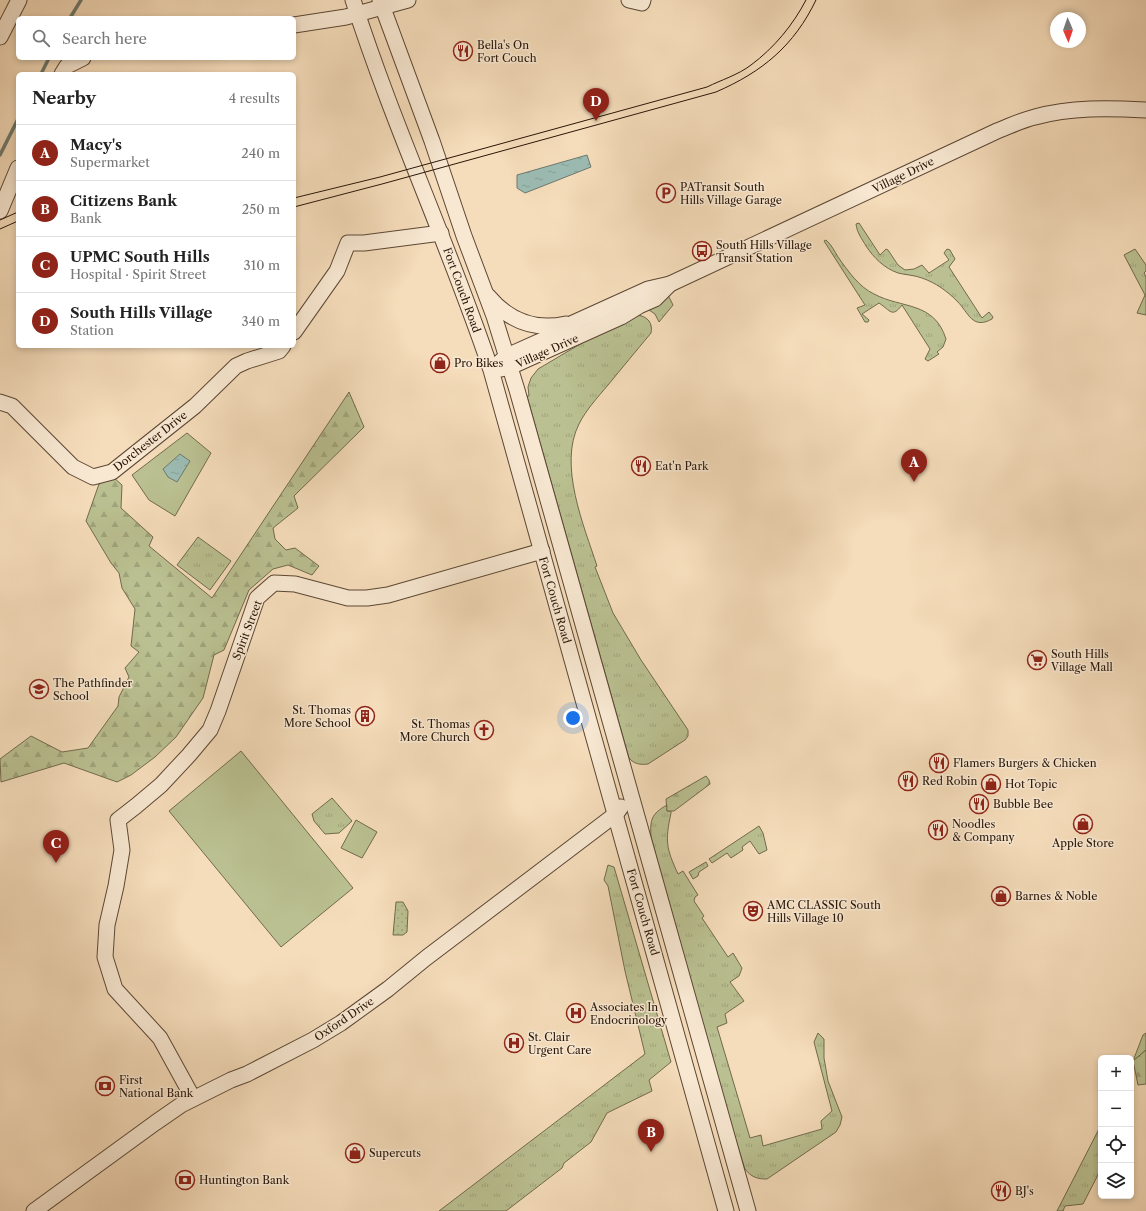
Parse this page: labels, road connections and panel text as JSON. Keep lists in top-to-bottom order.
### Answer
{
  "streets": {
    "street": [
      "Village Drive",
      "Fort Couch Road",
      "Dorchester Drive",
      "Spirit Street",
      "Oxford Drive"
    ]
  },
  "crossings": [
    ["Village Drive", "Fort Couch Road"],
    ["Fort Couch Road", "Spirit Street"],
    ["Fort Couch Road", "Oxford Drive"],
    ["Spirit Street", "Oxford Drive"]
  ],
  "places": {
    "restaurant": [
      "Bella's On Fort Couch",
      "Eat'n Park",
      "Flamers Burgers & Chicken",
      "Red Robin",
      "Bubble Bee",
      "Noodles & Company",
      "BJ's"
    ],
    "parking": ["PATransit South Hills Village Garage"],
    "bus stop": ["South Hills Village Transit Station"],
    "shop": [
      "Pro Bikes",
      "Hot Topic",
      "Apple Store",
      "Barnes & Noble",
      "Supercuts"
    ],
    "supermarket": ["South Hills Village Mall"],
    "school or university": ["The Pathfinder School"],
    "building": ["St. Thomas More School"],
    "church": ["St. Thomas More Church"],
    "theatre": ["AMC CLASSIC South Hills Village 10"],
    "hospital": ["Associates In Endocrinology", "St. Clair Urgent Care"],
    "bank": ["First National Bank", "Huntington Bank"]
  },
  "north": "bottom",
  "page": {
    "search": "Search here",
    "heading": ["Nearby", "4 results"],
    "pins": [
      "D",
      "A",
      "C",
      "B"
    ],
    "list": [
      {
        "mark": "A",
        "name": "Macy's",
        "note": "Supermarket",
        "value": "240 m"
      },
      {
        "mark": "B",
        "name": "Citizens Bank",
        "note": "Bank",
        "value": "250 m"
      },
      {
        "mark": "C",
        "name": "UPMC South Hills",
        "note": "Hospital · Spirit Street",
        "value": "310 m"
      },
      {
        "mark": "D",
        "name": "South Hills Village",
        "note": "Station",
        "value": "340 m"
      }
    ],
    "map_buttons": ["+", "−"]
  }
}
